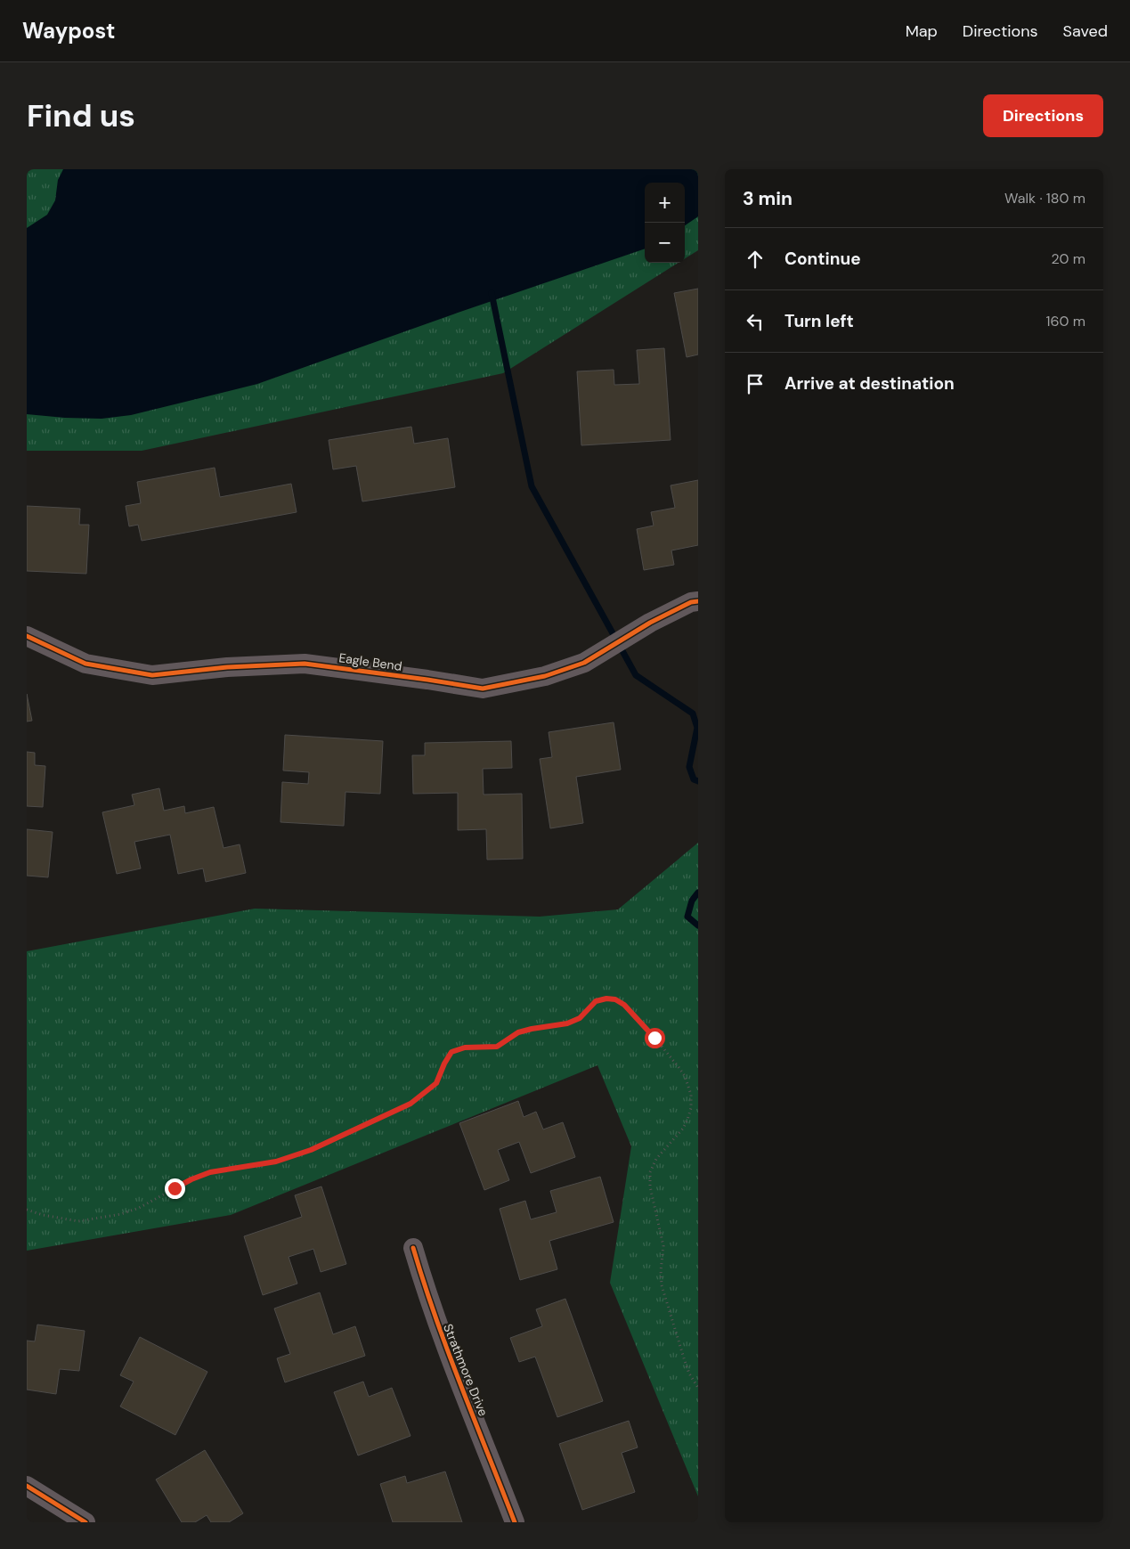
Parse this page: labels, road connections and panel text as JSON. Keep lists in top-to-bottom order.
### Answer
{
  "streets": {
    "street": ["Eagle Bend", "Strathmore Drive"]
  },
  "page": {
    "header": "Waypost",
    "nav": ["Map", "Directions", "Saved"],
    "buttons": "Directions",
    "title": "Find us",
    "heading": ["3 min", "Walk · 180 m"],
    "map_buttons": ["+", "−"],
    "list": [
      ["Continue", "20 m"],
      ["Turn left", "160 m"],
      "Arrive at destination"
    ]
  }
}
